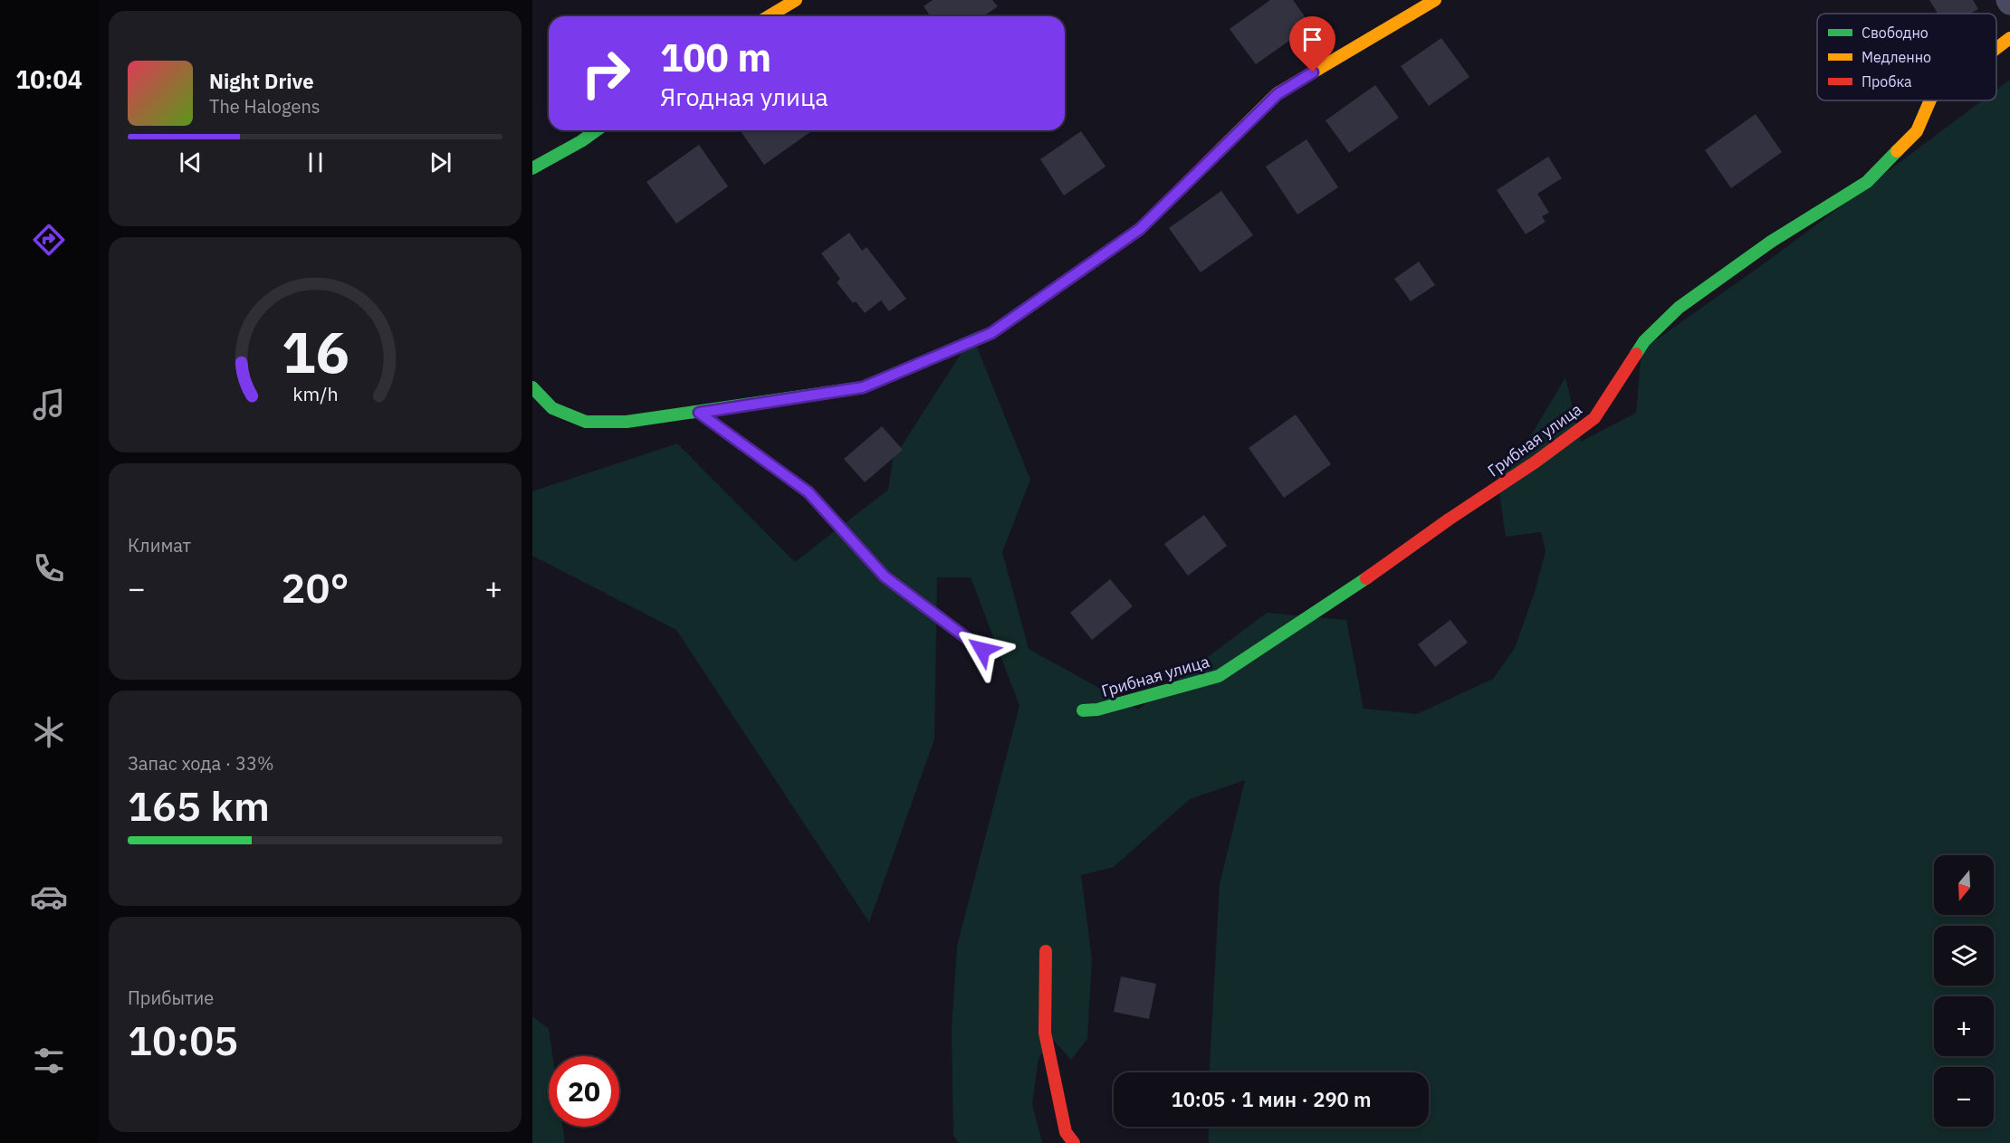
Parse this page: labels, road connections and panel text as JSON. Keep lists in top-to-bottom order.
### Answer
{
  "streets": {
    "street": ["Грибная улица"]
  },
  "legend": ["Свободно", "Медленно", "Пробка"],
  "north": "bottom",
  "page": {
    "tabs": "10:04",
    "turn": ["100 m", "Ягодная улица"],
    "song": ["Night Drive", "The Halogens"],
    "tile": [
      "Климат",
      ["Запас хода · 33%", "165 km"],
      ["Прибытие", "10:05"]
    ],
    "heat": ["−", "20°", "+"],
    "map_buttons": ["+", "−"],
    "limit": "20",
    "trip": "10:05 · 1 мин · 290 m",
    "gauge": ["16", "km/h"]
  }
}
